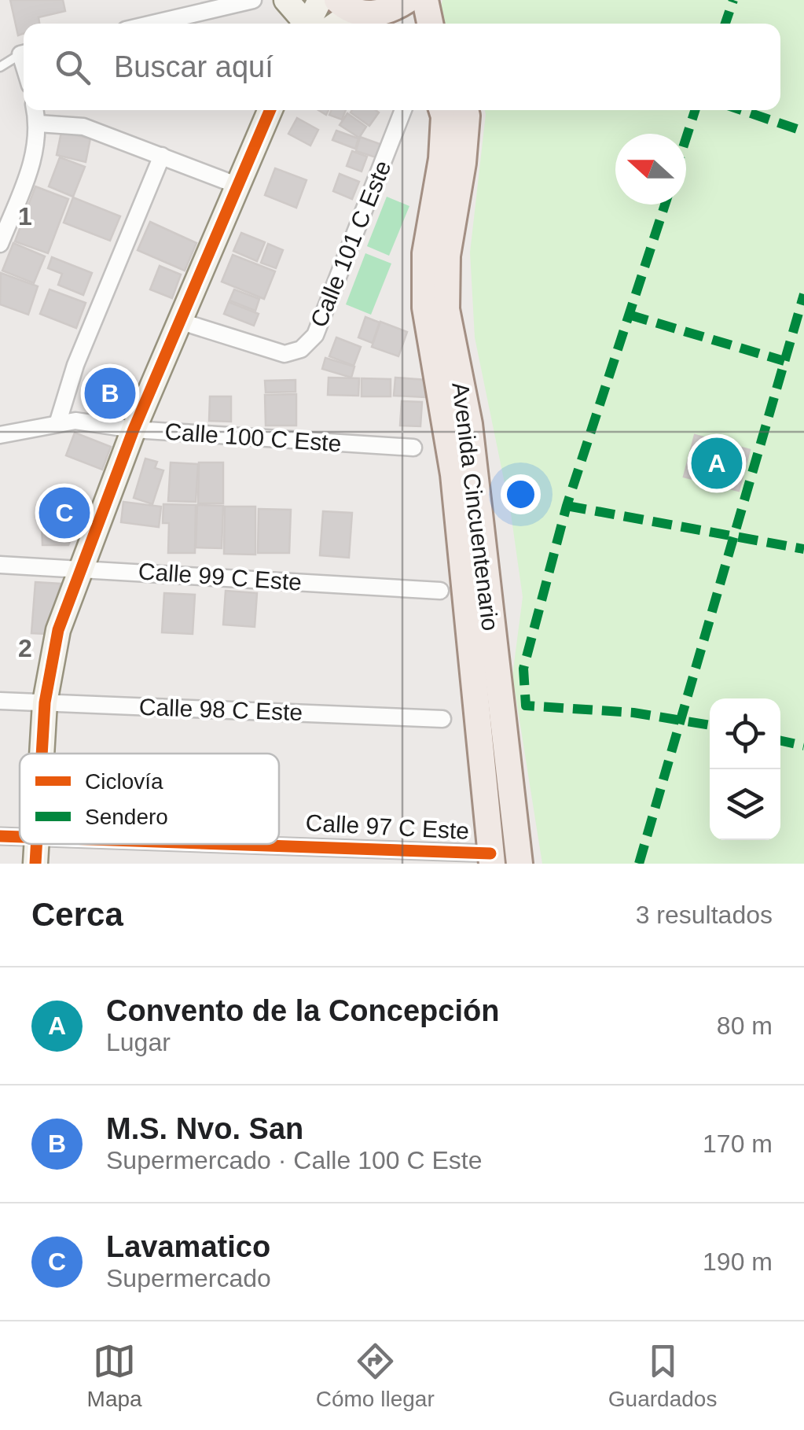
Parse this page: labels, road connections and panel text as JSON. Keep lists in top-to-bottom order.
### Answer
{
  "streets": {
    "main road": ["Avenida Cincuentenario"],
    "street": [
      "Calle 101 C Este",
      "Calle 100 C Este",
      "Calle 99 C Este",
      "Calle 98 C Este",
      "Calle 97 C Este"
    ]
  },
  "crossings": [
    ["Avenida Cincuentenario", "Calle 97 C Este"]
  ],
  "legend": ["Ciclovía", "Sendero"],
  "north": "left",
  "page": {
    "search": "Buscar aquí",
    "pins": ["B", "A", "C"],
    "heading": ["Cerca", "3 resultados"],
    "list": [
      {
        "mark": "A",
        "name": "Convento de la Concepción",
        "note": "Lugar",
        "value": "80 m"
      },
      {
        "mark": "B",
        "name": "M.S. Nvo. San",
        "note": "Supermercado · Calle 100 C Este",
        "value": "170 m"
      },
      {
        "mark": "C",
        "name": "Lavamatico",
        "note": "Supermercado",
        "value": "190 m"
      }
    ],
    "nav": ["Mapa", "Cómo llegar", "Guardados"]
  },
  "grid": {
    "rows": ["1", "2"]
  }
}
